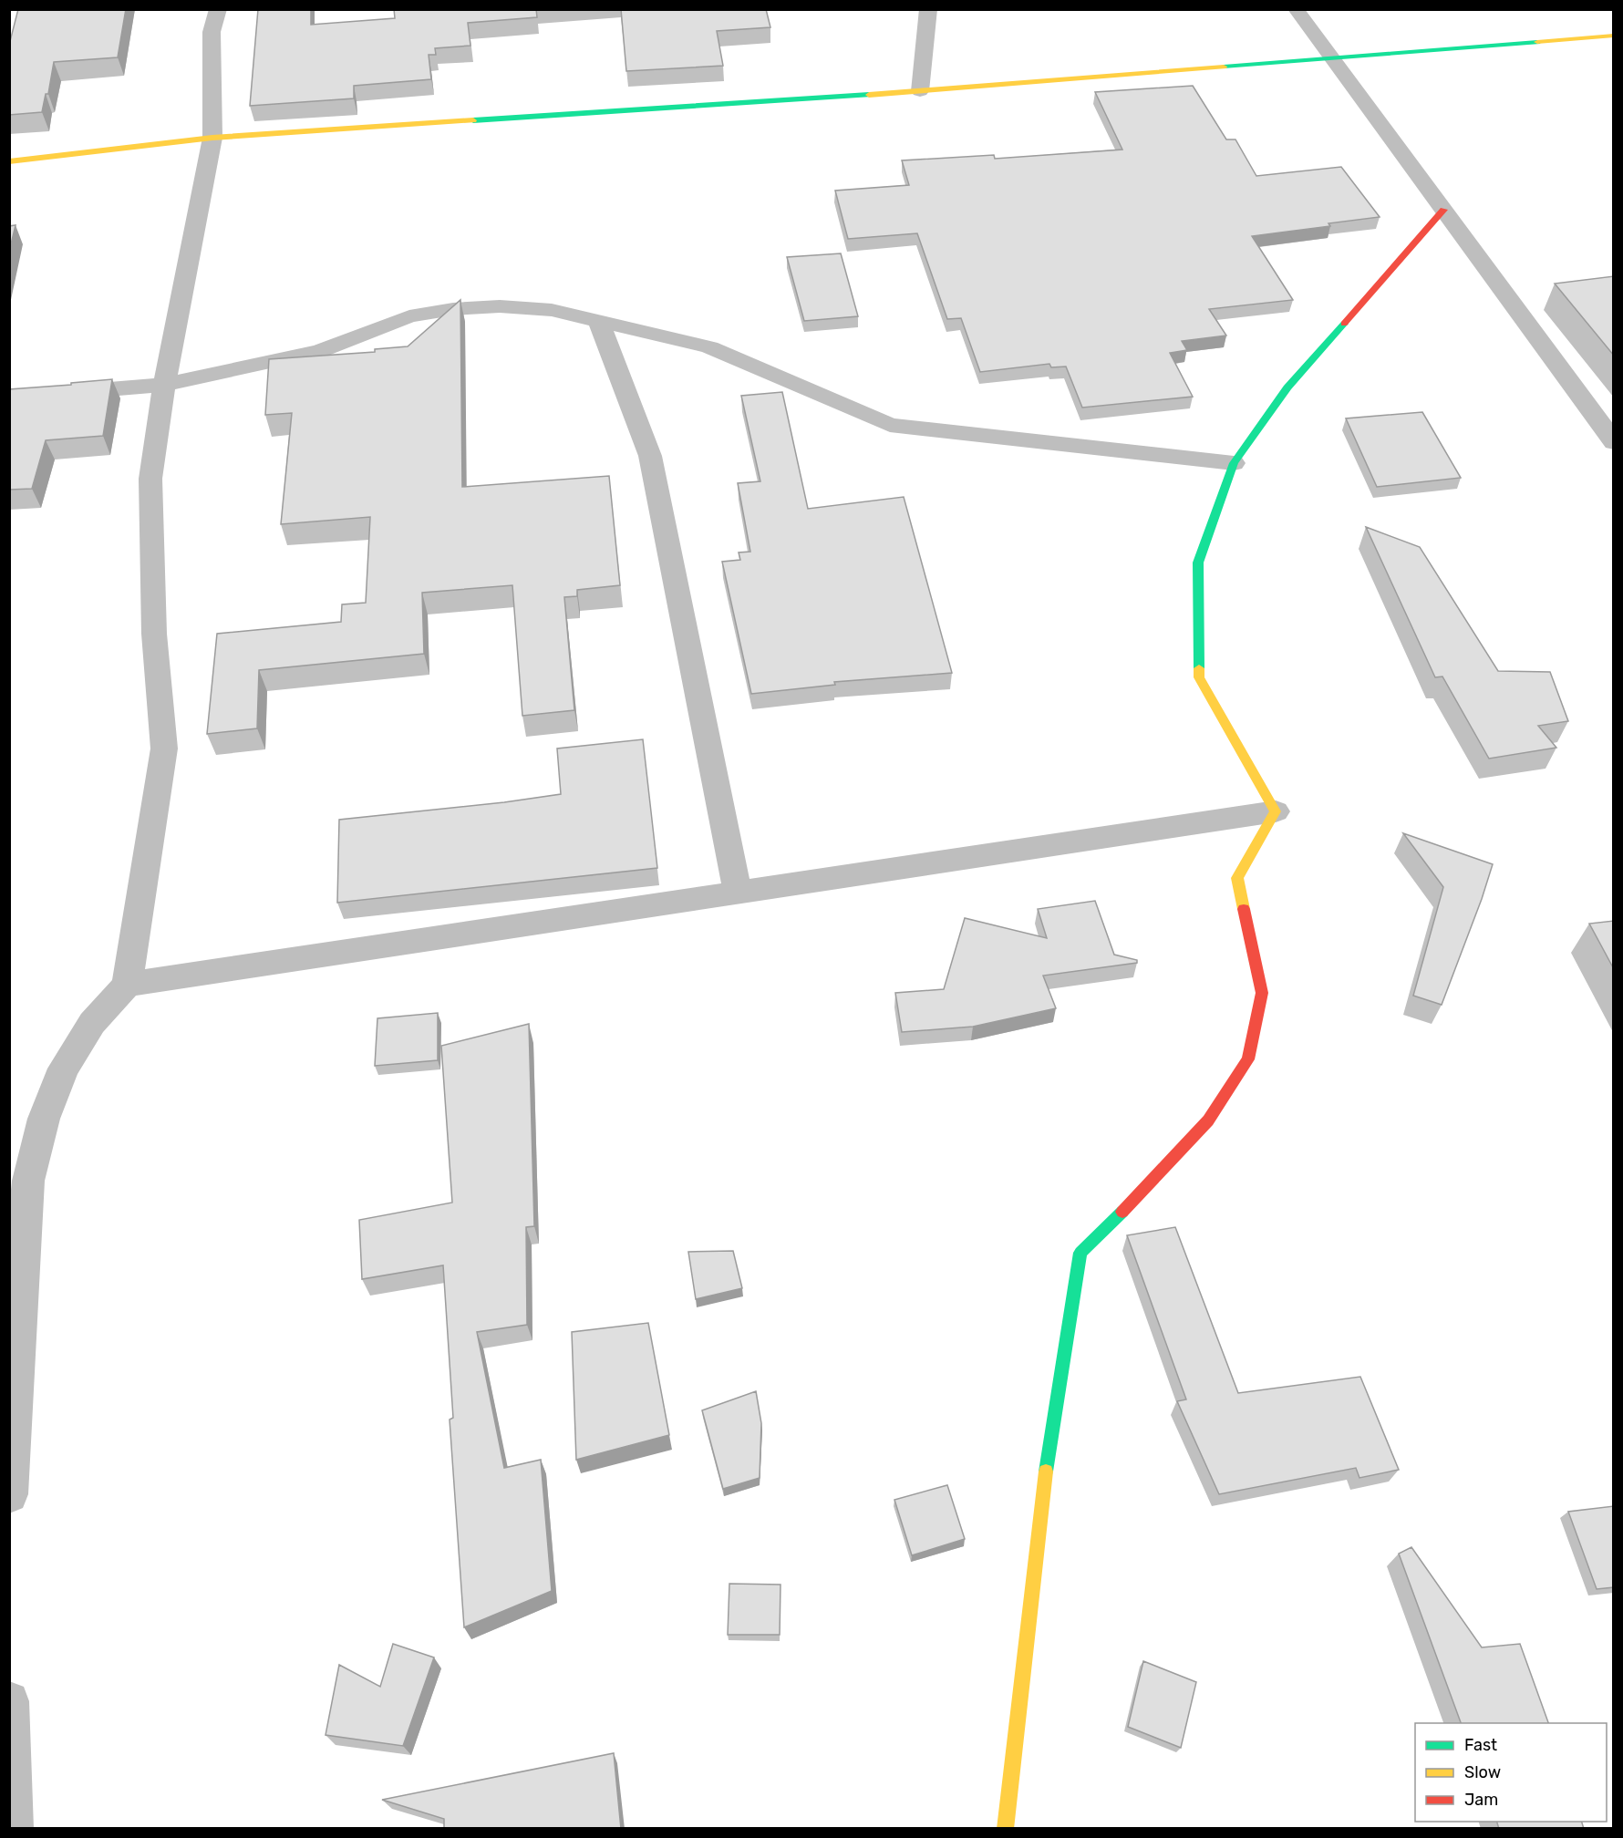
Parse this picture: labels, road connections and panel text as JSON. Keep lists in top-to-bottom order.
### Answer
{
  "legend": ["Fast", "Slow", "Jam"]
}
